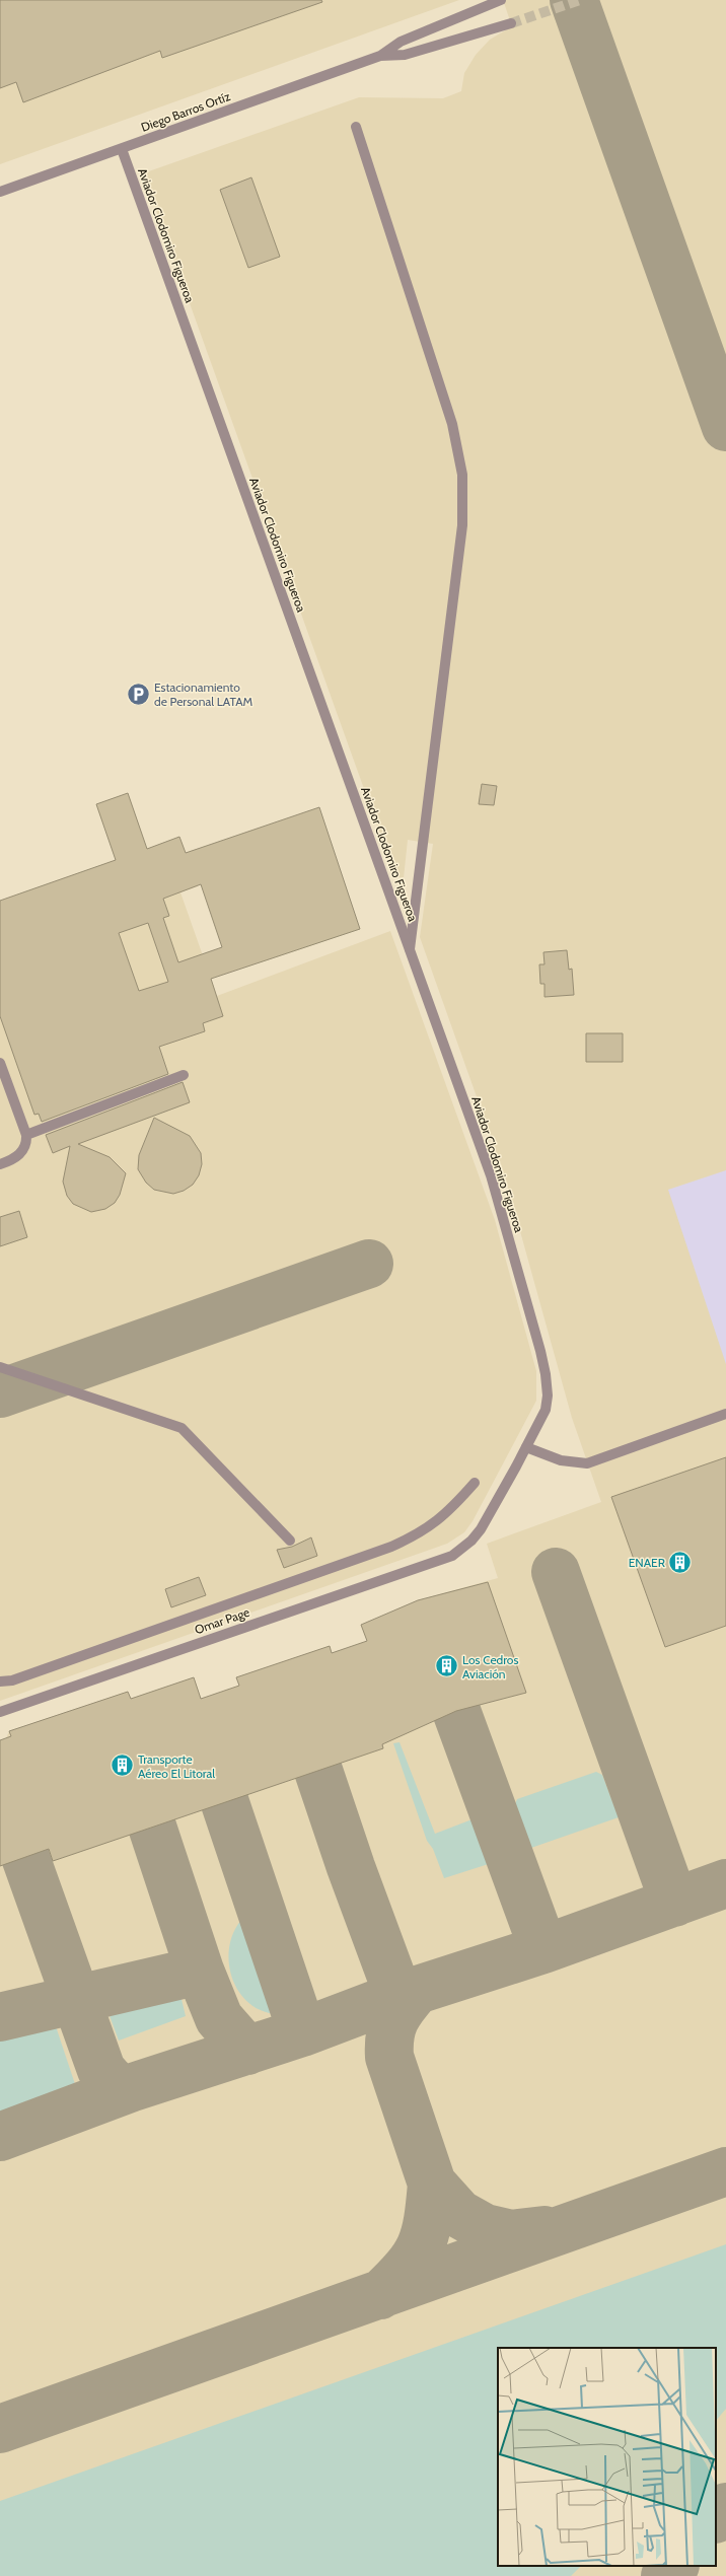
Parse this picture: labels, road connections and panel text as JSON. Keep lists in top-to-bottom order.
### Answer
{
  "streets": {
    "street": ["Diego Barros Ortíz", "Aviador Clodomiro Figueroa", "Omar Page"]
  },
  "crossings": [
    ["Diego Barros Ortíz", "Aviador Clodomiro Figueroa"],
    ["Aviador Clodomiro Figueroa", "Omar Page"]
  ],
  "places": {
    "parking": ["Estacionamiento de Personal LATAM"],
    "building": ["ENAER", "Los Cedros Aviación", "Transporte Aéreo El Litoral"]
  }
}
